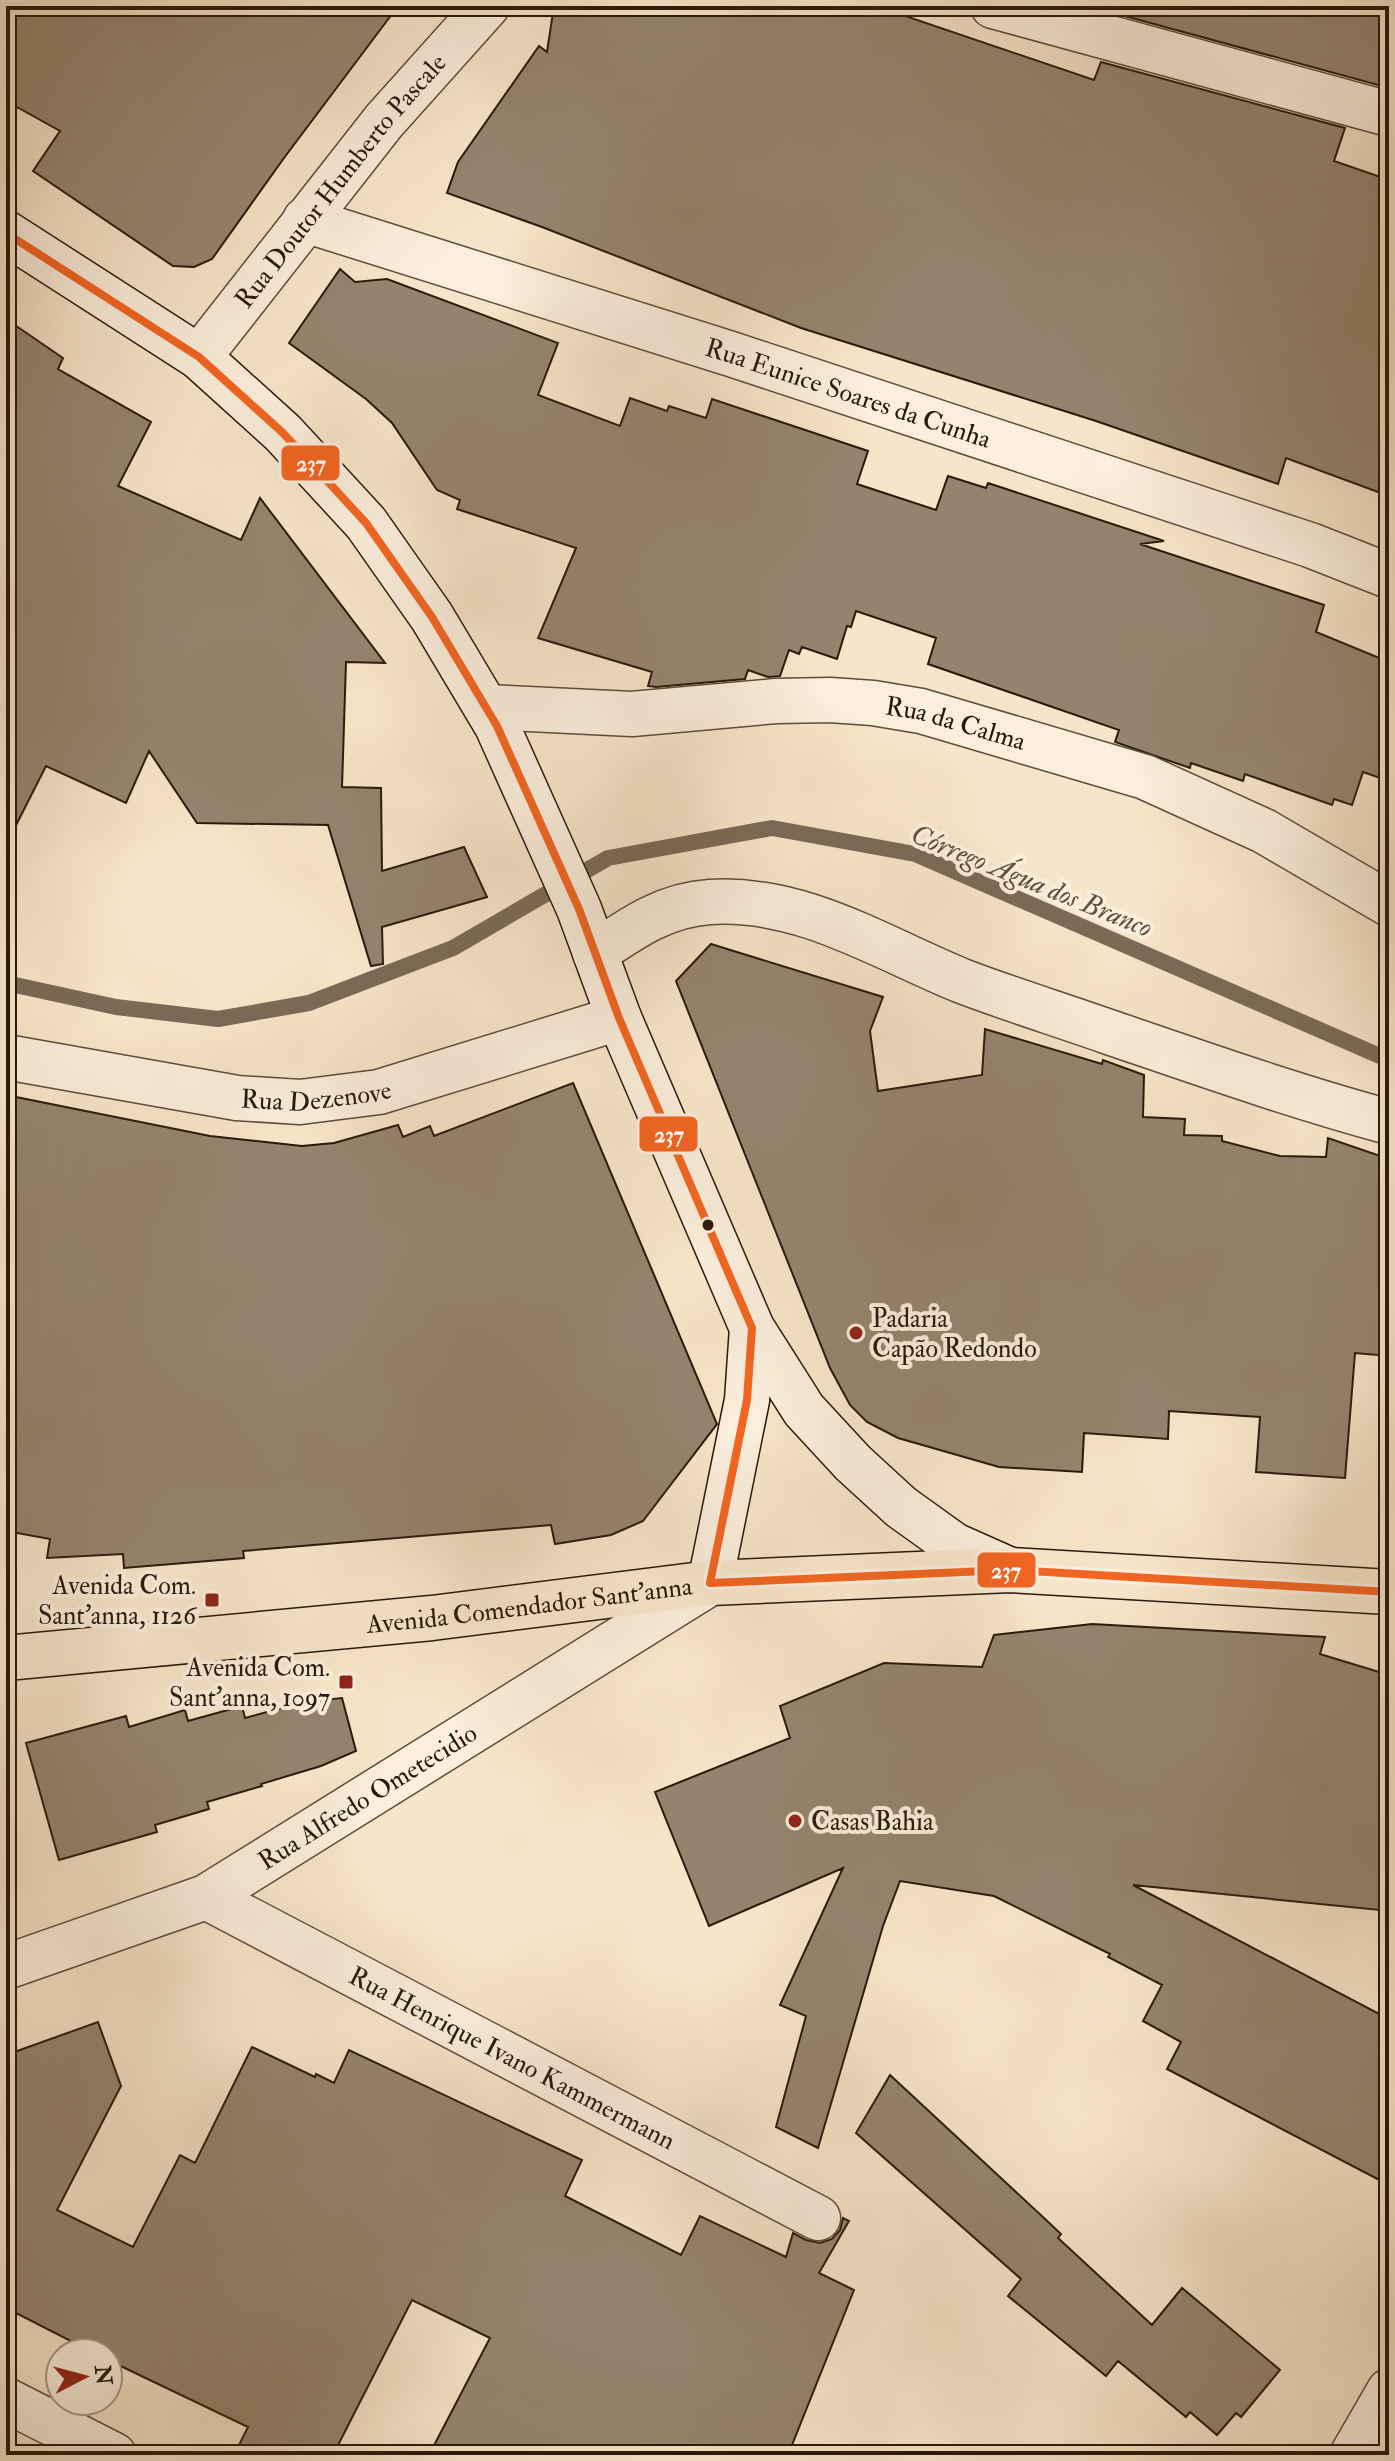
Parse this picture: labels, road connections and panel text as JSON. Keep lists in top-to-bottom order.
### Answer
{
  "streets": {
    "main road": ["Avenida Comendador Sant'anna"],
    "street": [
      "Rua Doutor Humberto Pascale",
      "Rua Eunice Soares da Cunha",
      "Rua da Calma",
      "Rua Dezenove",
      "Rua Alfredo Ometecidio",
      "Rua Henrique Ivano Kammermann"
    ]
  },
  "crossings": [
    ["Rua Doutor Humberto Pascale", "Rua Eunice Soares da Cunha"],
    ["Avenida Comendador Sant'anna", "Rua Alfredo Ometecidio"],
    ["Rua Alfredo Ometecidio", "Rua Henrique Ivano Kammermann"]
  ],
  "water": ["Córrego Água dos Branco"],
  "places": {
    "other": ["Padaria Capão Redondo", "Casas Bahia"],
    "transit": ["Avenida Com. Sant'anna, 1126", "Avenida Com. Sant'anna, 1097"]
  },
  "lines": ["transit line 237"],
  "north": "right"
}
